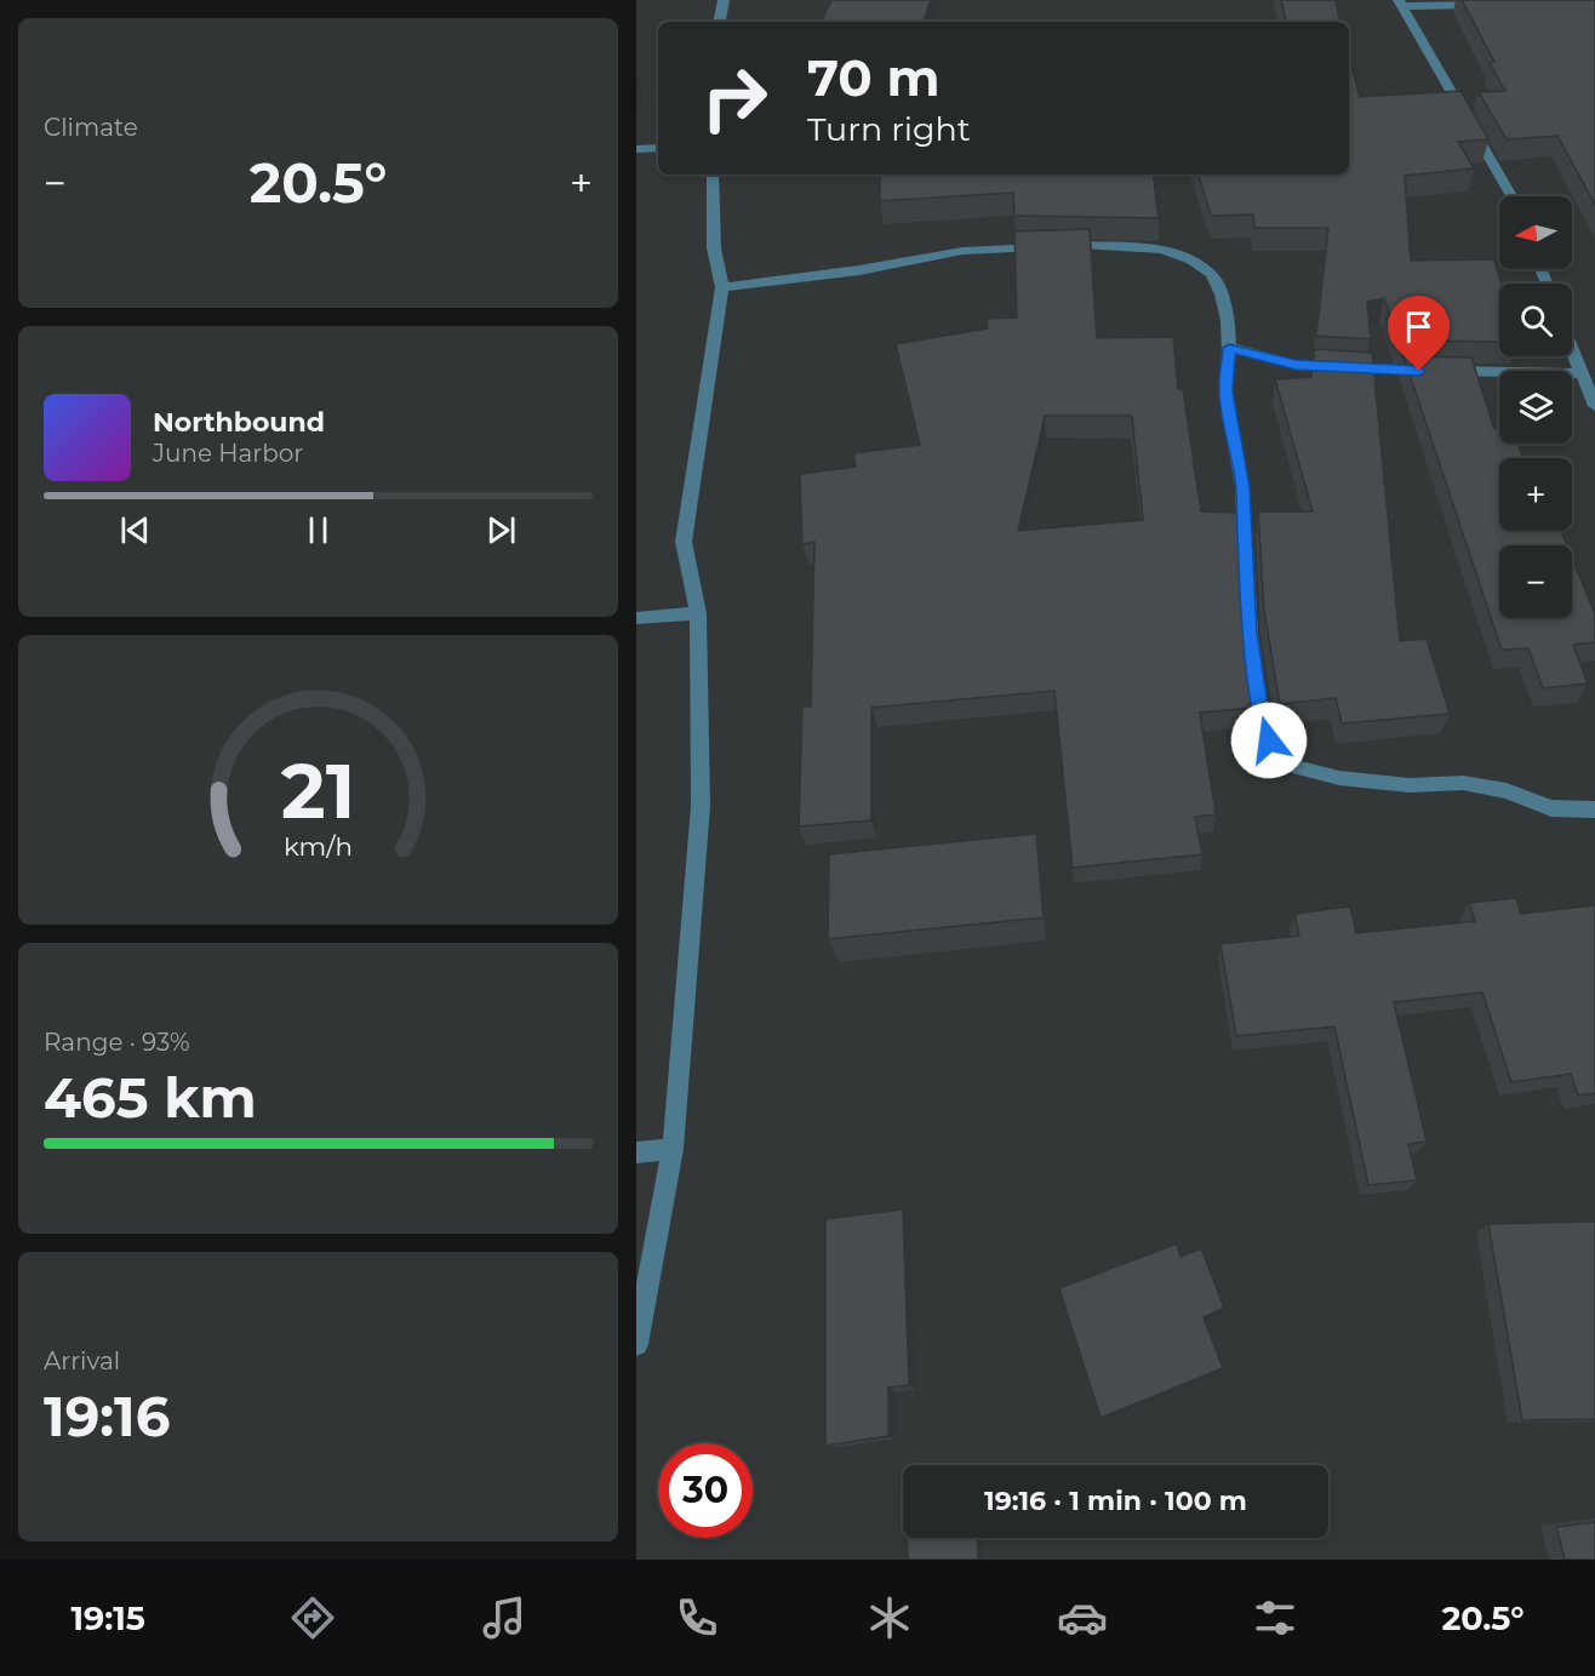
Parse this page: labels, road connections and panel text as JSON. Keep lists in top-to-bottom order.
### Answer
{
  "north": "left",
  "page": {
    "tile": [
      "Climate",
      ["Range · 93%", "465 km"],
      ["Arrival", "19:16"]
    ],
    "turn": ["70 m", "Turn right"],
    "heat": ["−", "20.5°", "+"],
    "map_buttons": ["+", "−"],
    "song": ["Northbound", "June Harbor"],
    "limit": "30",
    "trip": "19:16 · 1 min · 100 m",
    "tabs": ["19:15", "20.5°"],
    "gauge": ["21", "km/h"]
  }
}
